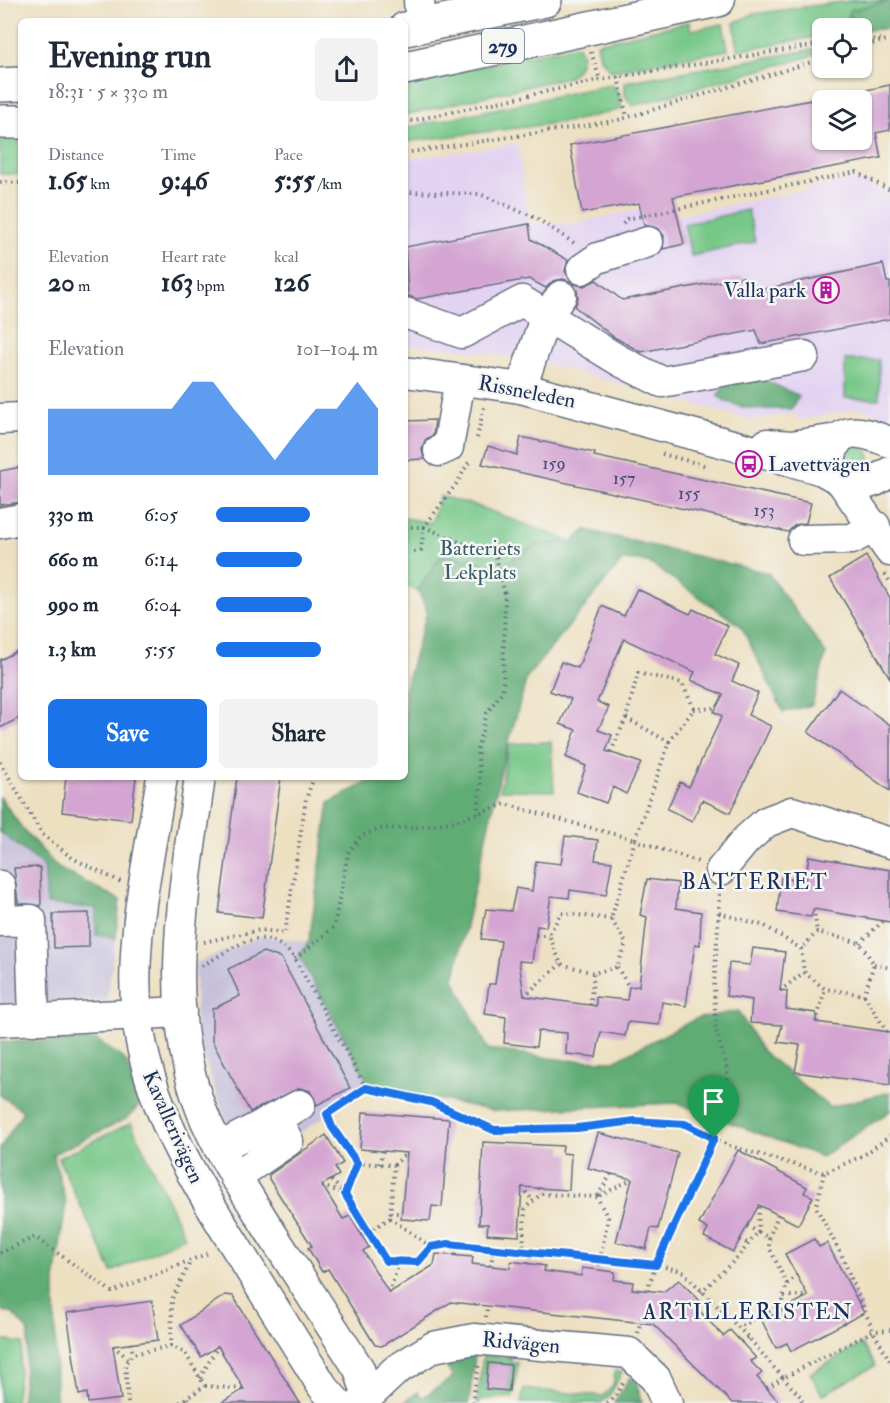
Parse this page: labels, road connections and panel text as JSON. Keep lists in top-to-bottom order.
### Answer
{
  "streets": {
    "main road": ["279"],
    "street": ["Rissneleden", "Kavallerivägen", "Ridvägen"]
  },
  "crossings": [
    ["Kavallerivägen", "Ridvägen"]
  ],
  "districts": ["BATTERIET", "ARTILLERISTEN"],
  "parks": ["Batteriets Lekplats"],
  "places": {
    "building": ["Valla park"],
    "bus stop": ["Lavettvägen"]
  },
  "house_numbers": [
    "159",
    "157",
    "155",
    "153"
  ],
  "page": {
    "heading": ["Evening run", "18:31 · 5 × 330 m"],
    "stats": [
      ["Distance", "1.65 km"],
      ["Time", "9:46"],
      ["Pace", "5:55 /km"],
      ["Elevation", "20 m"],
      ["Heart rate", "163 bpm"],
      ["kcal", "126"]
    ],
    "chart": ["Elevation", "101–104 m"],
    "list": [
      {
        "name": "330 m",
        "note": "6:05"
      },
      {
        "name": "660 m",
        "note": "6:14"
      },
      {
        "name": "990 m",
        "note": "6:04"
      },
      {
        "name": "1.3 km",
        "note": "5:55"
      }
    ],
    "buttons": ["Save", "Share"]
  }
}
